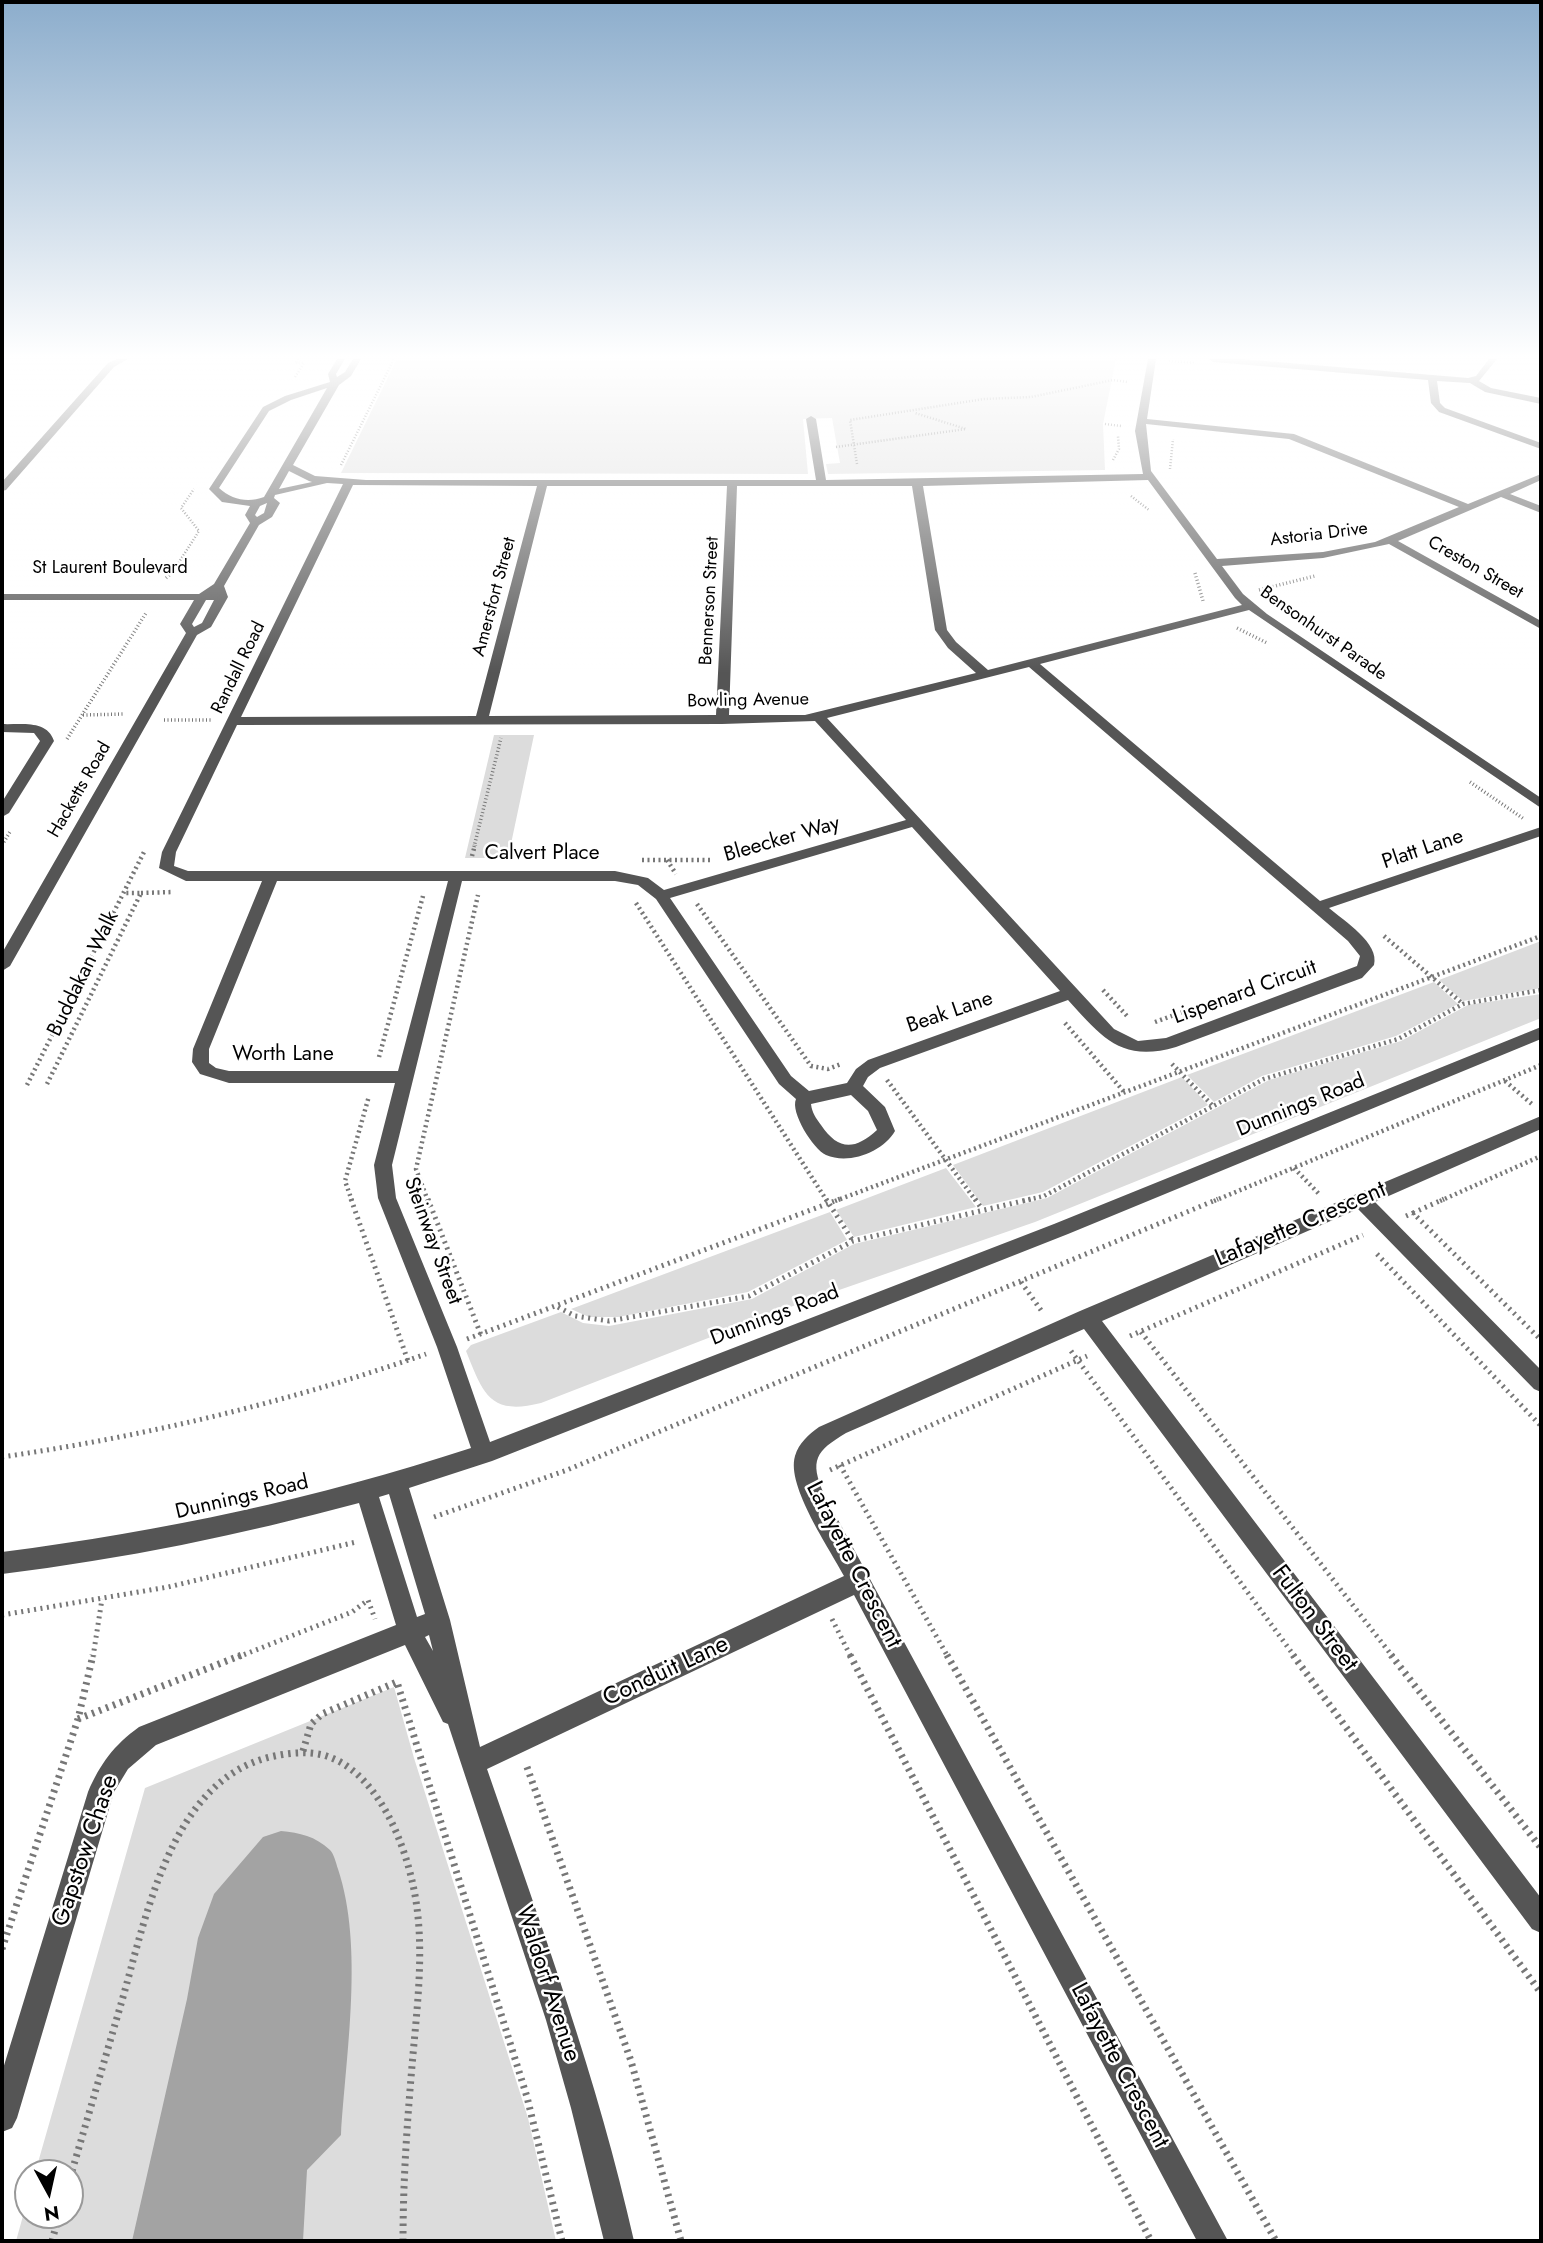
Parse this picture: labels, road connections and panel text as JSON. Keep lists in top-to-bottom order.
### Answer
{
  "streets": {
    "street": [
      "Astoria Drive",
      "Creston Street",
      "St Laurent Boulevard",
      "Amersfort Street",
      "Bennerson Street",
      "Bensonhurst Parade",
      "Randall Road",
      "Bowling Avenue",
      "Hacketts Road",
      "Bleecker Way",
      "Platt Lane",
      "Calvert Place",
      "Lispenard Circuit",
      "Beak Lane",
      "Worth Lane",
      "Dunnings Road",
      "Lafayette Crescent",
      "Steinway Street",
      "Fulton Street",
      "Conduit Lane",
      "Gapstow Chase",
      "Waldorf Avenue"
    ],
    "path": ["Buddakan Walk"]
  },
  "crossings": [
    ["Astoria Drive", "Creston Street"],
    ["Astoria Drive", "Bensonhurst Parade"],
    ["St Laurent Boulevard", "Hacketts Road"],
    ["Amersfort Street", "Bowling Avenue"],
    ["Bennerson Street", "Bowling Avenue"],
    ["Bensonhurst Parade", "Bowling Avenue"],
    ["Randall Road", "Bowling Avenue"],
    ["Randall Road", "Calvert Place"],
    ["Bowling Avenue", "Lispenard Circuit"],
    ["Bleecker Way", "Calvert Place"],
    ["Bleecker Way", "Lispenard Circuit"],
    ["Platt Lane", "Lispenard Circuit"],
    ["Calvert Place", "Beak Lane"],
    ["Calvert Place", "Worth Lane"],
    ["Calvert Place", "Steinway Street"],
    ["Lispenard Circuit", "Beak Lane"],
    ["Worth Lane", "Steinway Street"],
    ["Dunnings Road", "Steinway Street"],
    ["Dunnings Road", "Waldorf Avenue"],
    ["Lafayette Crescent", "Fulton Street"],
    ["Lafayette Crescent", "Conduit Lane"],
    ["Conduit Lane", "Waldorf Avenue"],
    ["Gapstow Chase", "Waldorf Avenue"]
  ],
  "north": "bottom"
}
